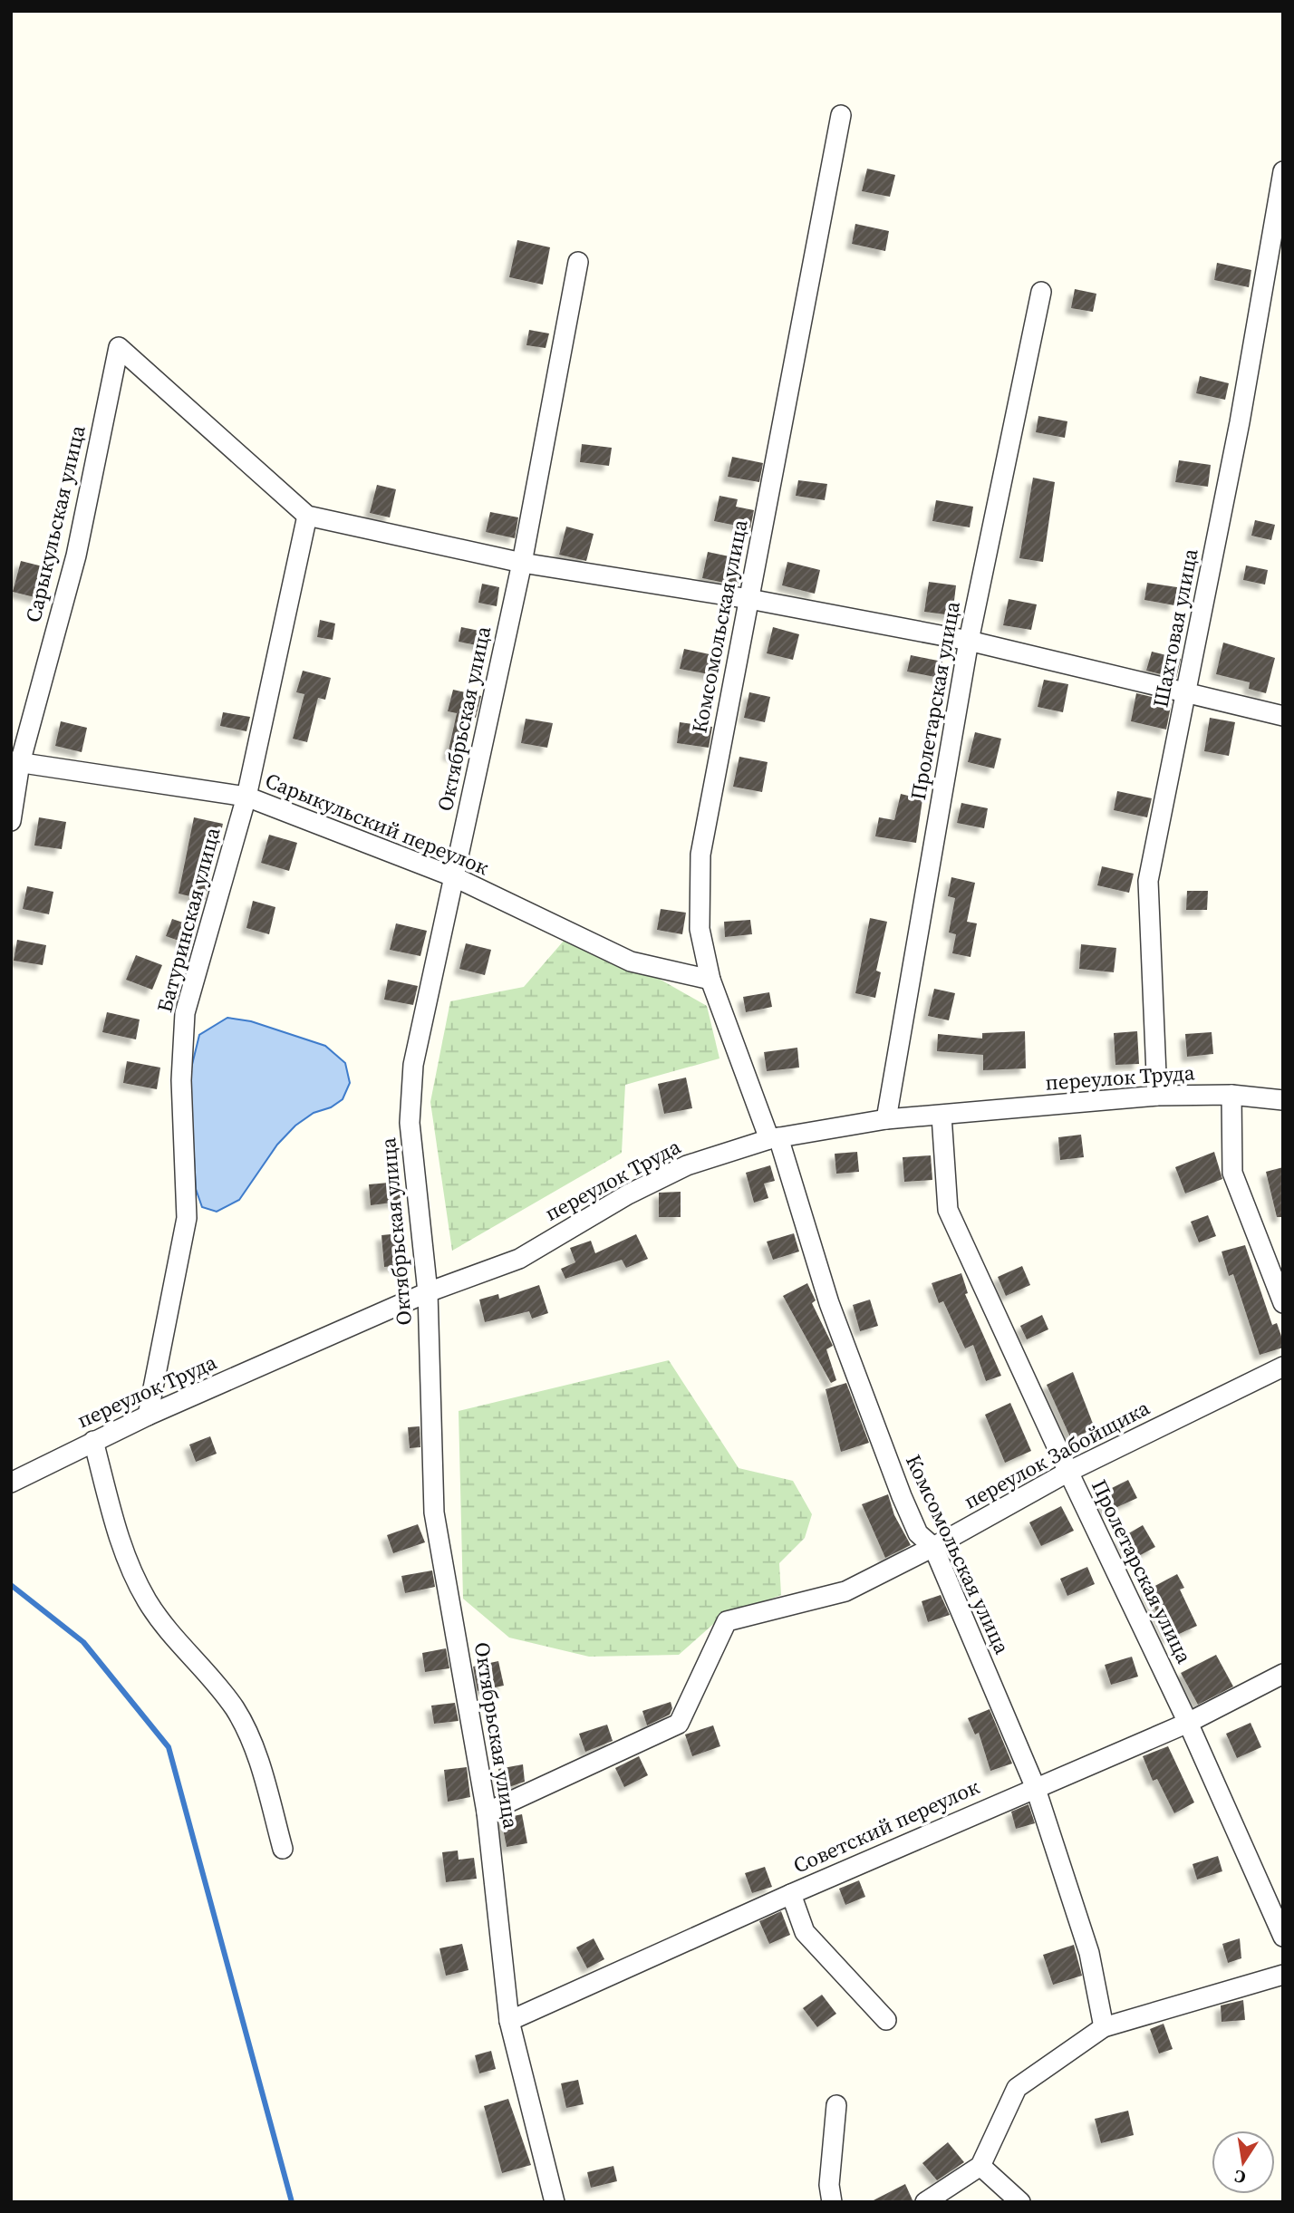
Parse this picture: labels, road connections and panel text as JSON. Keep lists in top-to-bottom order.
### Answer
{
  "streets": {
    "street": [
      "Сарыкульская улица",
      "Комсомольская улица",
      "Шахтовая улица",
      "Пролетарская улица",
      "Октябрьская улица",
      "Сарыкульский переулок",
      "Батуринская улица",
      "переулок Труда",
      "переулок Забойщика",
      "Советский переулок"
    ]
  },
  "crossings": [
    ["Сарыкульская улица", "Сарыкульский переулок"],
    ["Сарыкульская улица", "Батуринская улица"],
    ["Комсомольская улица", "Сарыкульский переулок"],
    ["Комсомольская улица", "переулок Труда"],
    ["Комсомольская улица", "переулок Забойщика"],
    ["Комсомольская улица", "Советский переулок"],
    ["Шахтовая улица", "переулок Труда"],
    ["Пролетарская улица", "переулок Труда"],
    ["Пролетарская улица", "переулок Забойщика"],
    ["Пролетарская улица", "Советский переулок"],
    ["Октябрьская улица", "Сарыкульский переулок"],
    ["Октябрьская улица", "переулок Труда"],
    ["Октябрьская улица", "переулок Забойщика"],
    ["Октябрьская улица", "Советский переулок"],
    ["Сарыкульский переулок", "Батуринская улица"],
    ["Батуринская улица", "переулок Труда"]
  ],
  "north": "bottom"
}
